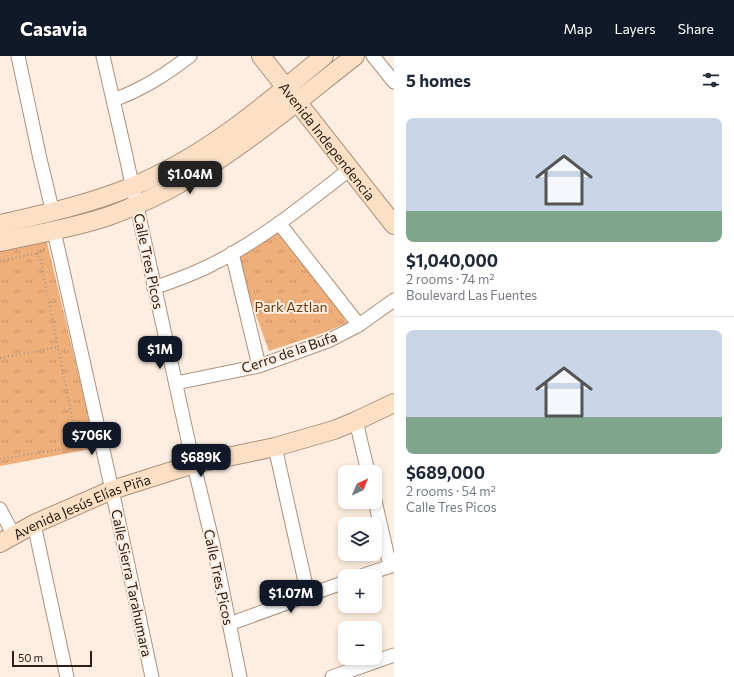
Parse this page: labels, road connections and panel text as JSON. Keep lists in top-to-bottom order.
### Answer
{
  "streets": {
    "main road": ["Avenida Independencia", "Avenida Jesús Elías Piña"],
    "street": ["Calle Tres Picos", "Cerro de la Bufa", "Calle Sierra Tarahumara"]
  },
  "crossings": [
    ["Calle Tres Picos", "Cerro de la Bufa"],
    ["Calle Tres Picos", "Avenida Jesús Elías Piña"],
    ["Avenida Jesús Elías Piña", "Calle Sierra Tarahumara"]
  ],
  "parks": ["Park Aztlan"],
  "scale_bar": "50 m",
  "north": "top right",
  "page": {
    "header": "Casavia",
    "nav": ["Map", "Layers", "Share"],
    "heading": "5 homes",
    "list": [
      {
        "name": "$1,040,000",
        "note": "2 rooms · 74 m² · Boulevard Las Fuentes"
      },
      {
        "name": "$689,000",
        "note": "2 rooms · 54 m² · Calle Tres Picos"
      }
    ],
    "price": [
      "$1.04M",
      "$1M",
      "$706K",
      "$689K",
      "$1.07M"
    ],
    "map_buttons": ["+", "−"],
    "scale": "50 m"
  }
}
